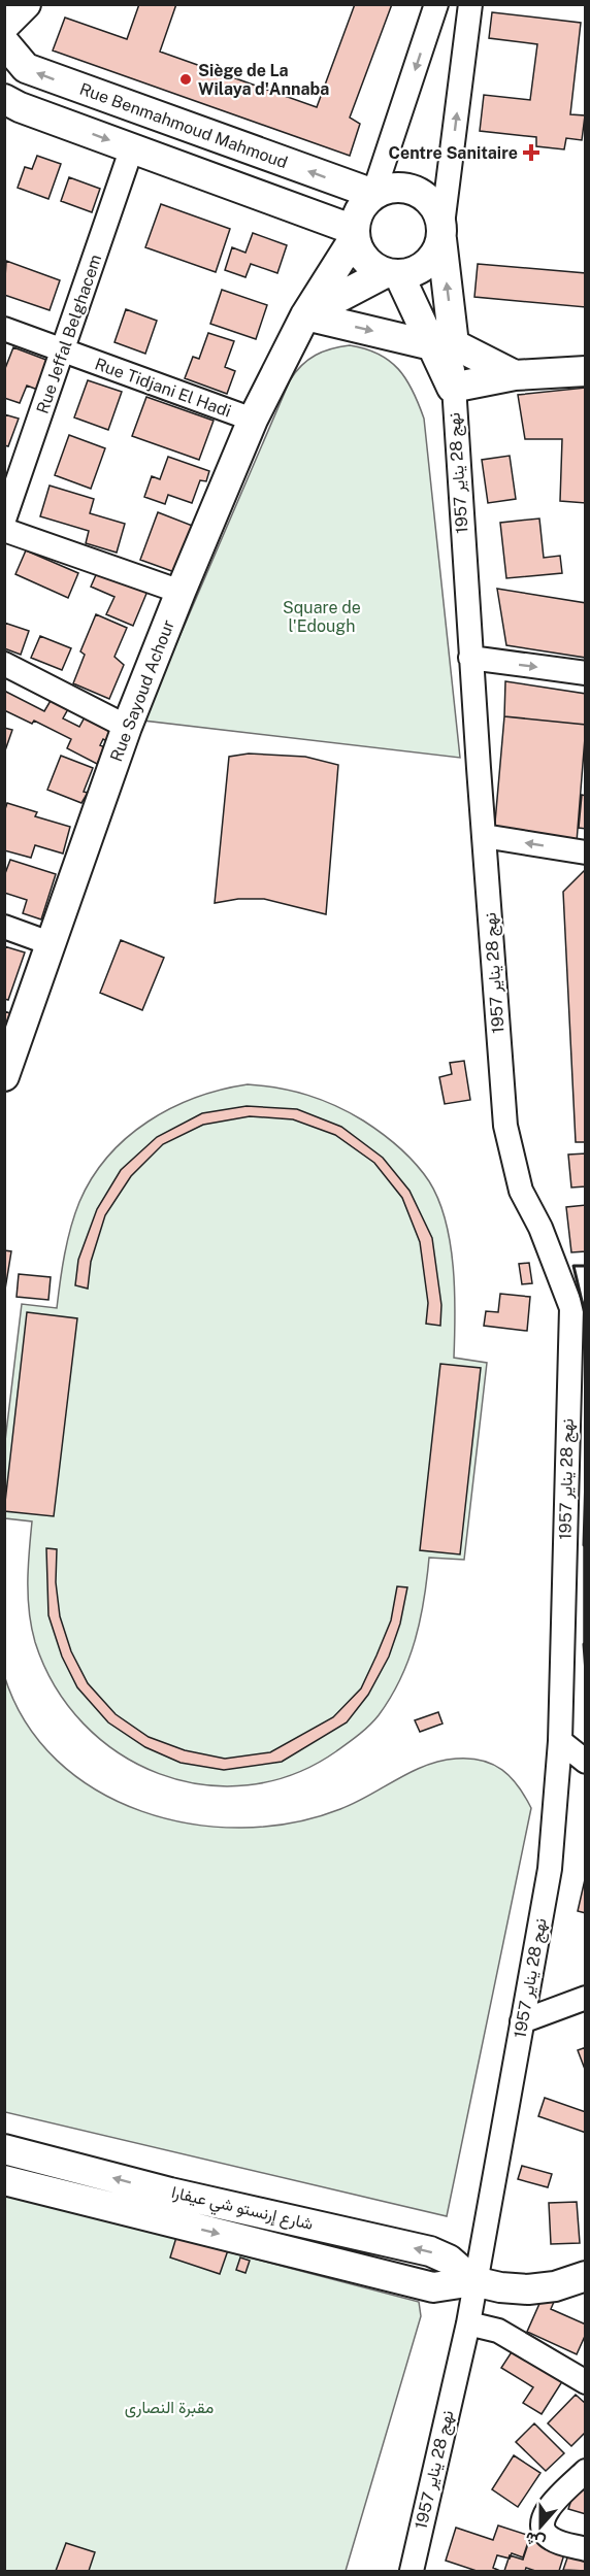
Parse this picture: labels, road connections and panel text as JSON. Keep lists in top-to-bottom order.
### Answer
{
  "streets": {
    "main road": ["Rue Benmahmoud Mahmoud", "Rue Sayoud Achour", "شارع إرنستو شي عيفارا"],
    "street": ["Rue Jeffal Belghacem", "Rue Tidjani El Hadi", "نهج 28 يناير 1957"]
  },
  "crossings": [
    ["Rue Benmahmoud Mahmoud", "Rue Sayoud Achour"],
    ["Rue Jeffal Belghacem", "Rue Tidjani El Hadi"],
    ["Rue Tidjani El Hadi", "Rue Sayoud Achour"],
    ["نهج 28 يناير 1957", "شارع إرنستو شي عيفارا"]
  ],
  "parks": ["Square de l'Edough", "مقبرة النصارى"],
  "places": {
    "other": ["Siège de La Wilaya d'Annaba"],
    "health": ["Centre Sanitaire"]
  },
  "north": "bottom"
}
